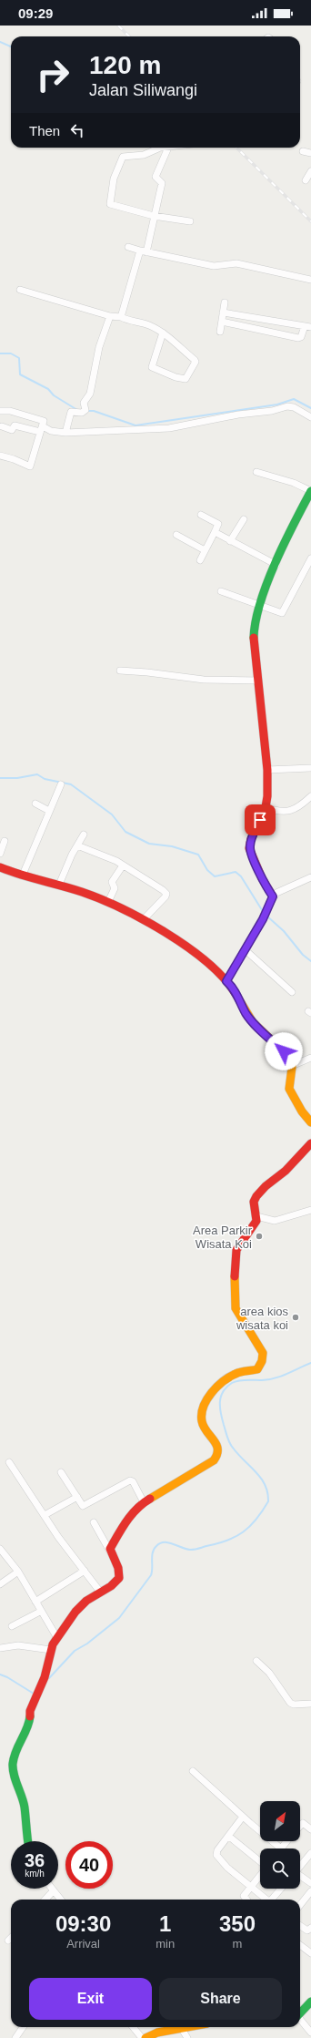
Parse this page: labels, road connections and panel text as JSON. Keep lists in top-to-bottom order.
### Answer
{
  "places": ["Area Parkir Wisata Koi", "area kios wisata koi"],
  "north": "top right",
  "page": {
    "status": "09:29",
    "turn": ["120 m", "Jalan Siliwangi"],
    "then": "Then",
    "speed": "36 km/h",
    "limit": "40",
    "eta": [
      "09:30",
      "Arrival",
      "1",
      "min",
      "350",
      "m"
    ],
    "buttons": ["Exit", "Share"]
  }
}
